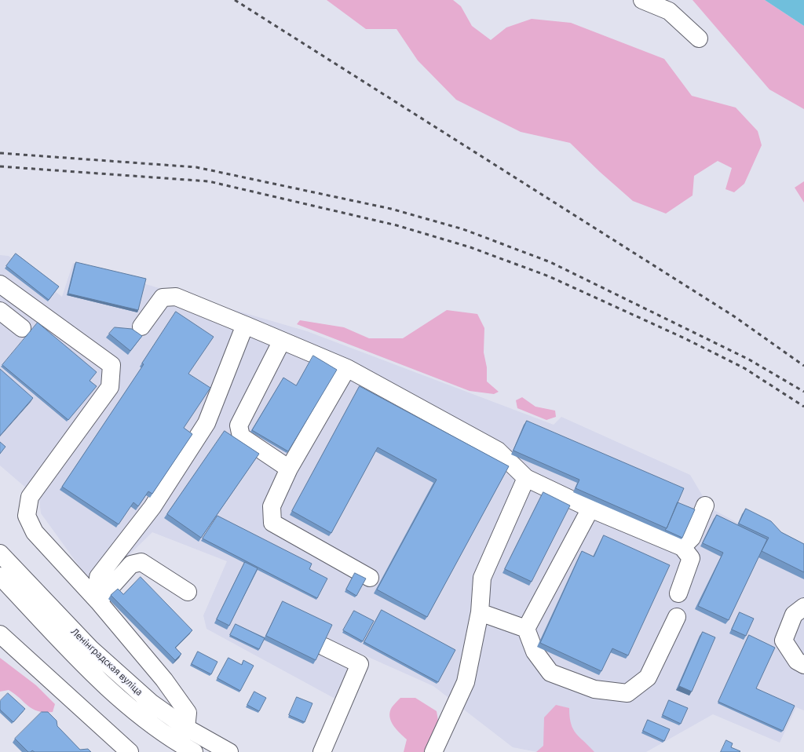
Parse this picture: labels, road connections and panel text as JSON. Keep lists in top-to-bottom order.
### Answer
{
  "streets": {
    "main road": ["Ленінградская вуліца"]
  }
}
